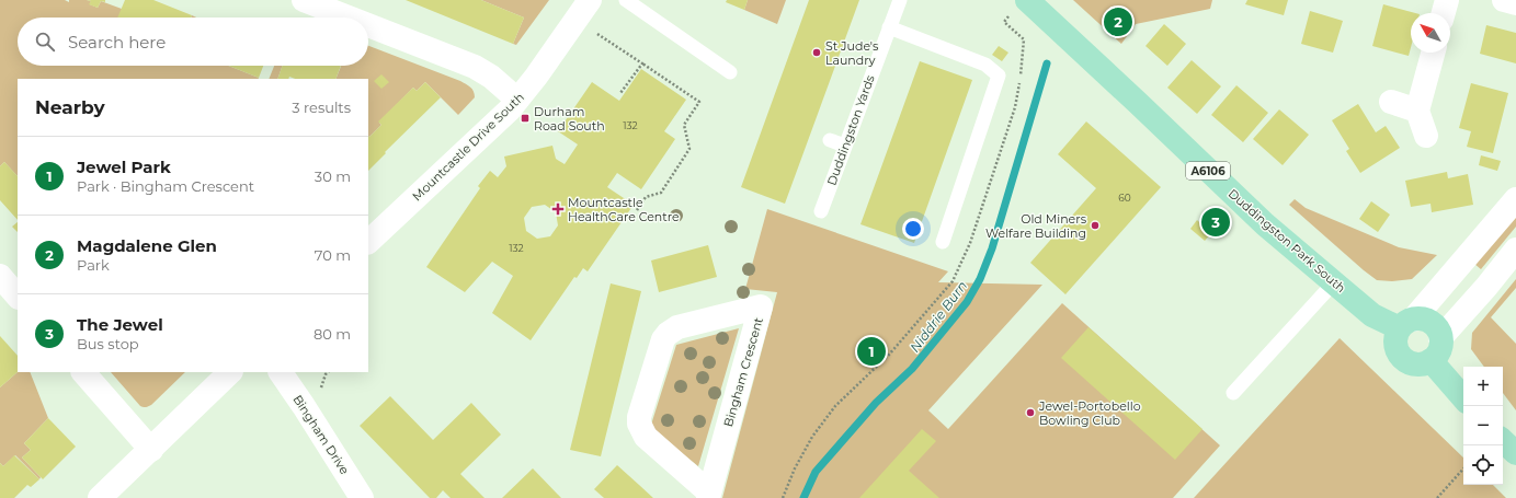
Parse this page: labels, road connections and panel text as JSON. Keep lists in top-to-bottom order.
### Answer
{
  "streets": {
    "main road": ["A6106", "Duddingston Park South"],
    "street": ["Mountcastle Drive South", "Bingham Crescent", "Bingham Drive"],
    "lane": ["Duddingston Yards"]
  },
  "water": ["Niddrie Burn"],
  "places": {
    "other": ["St Jude's Laundry", "Old Miners Welfare Building", "Jewel-Portobello Bowling Club"],
    "transit": ["Durham Road South"],
    "health": ["Mountcastle HealthCare Centre"]
  },
  "house_numbers": ["132", "60", "132"],
  "north": "top left",
  "page": {
    "pins": ["2", "3", "1"],
    "search": "Search here",
    "heading": ["Nearby", "3 results"],
    "list": [
      {
        "mark": "1",
        "name": "Jewel Park",
        "note": "Park · Bingham Crescent",
        "value": "30 m"
      },
      {
        "mark": "2",
        "name": "Magdalene Glen",
        "note": "Park",
        "value": "70 m"
      },
      {
        "mark": "3",
        "name": "The Jewel",
        "note": "Bus stop",
        "value": "80 m"
      }
    ],
    "map_buttons": ["+", "−"]
  }
}
